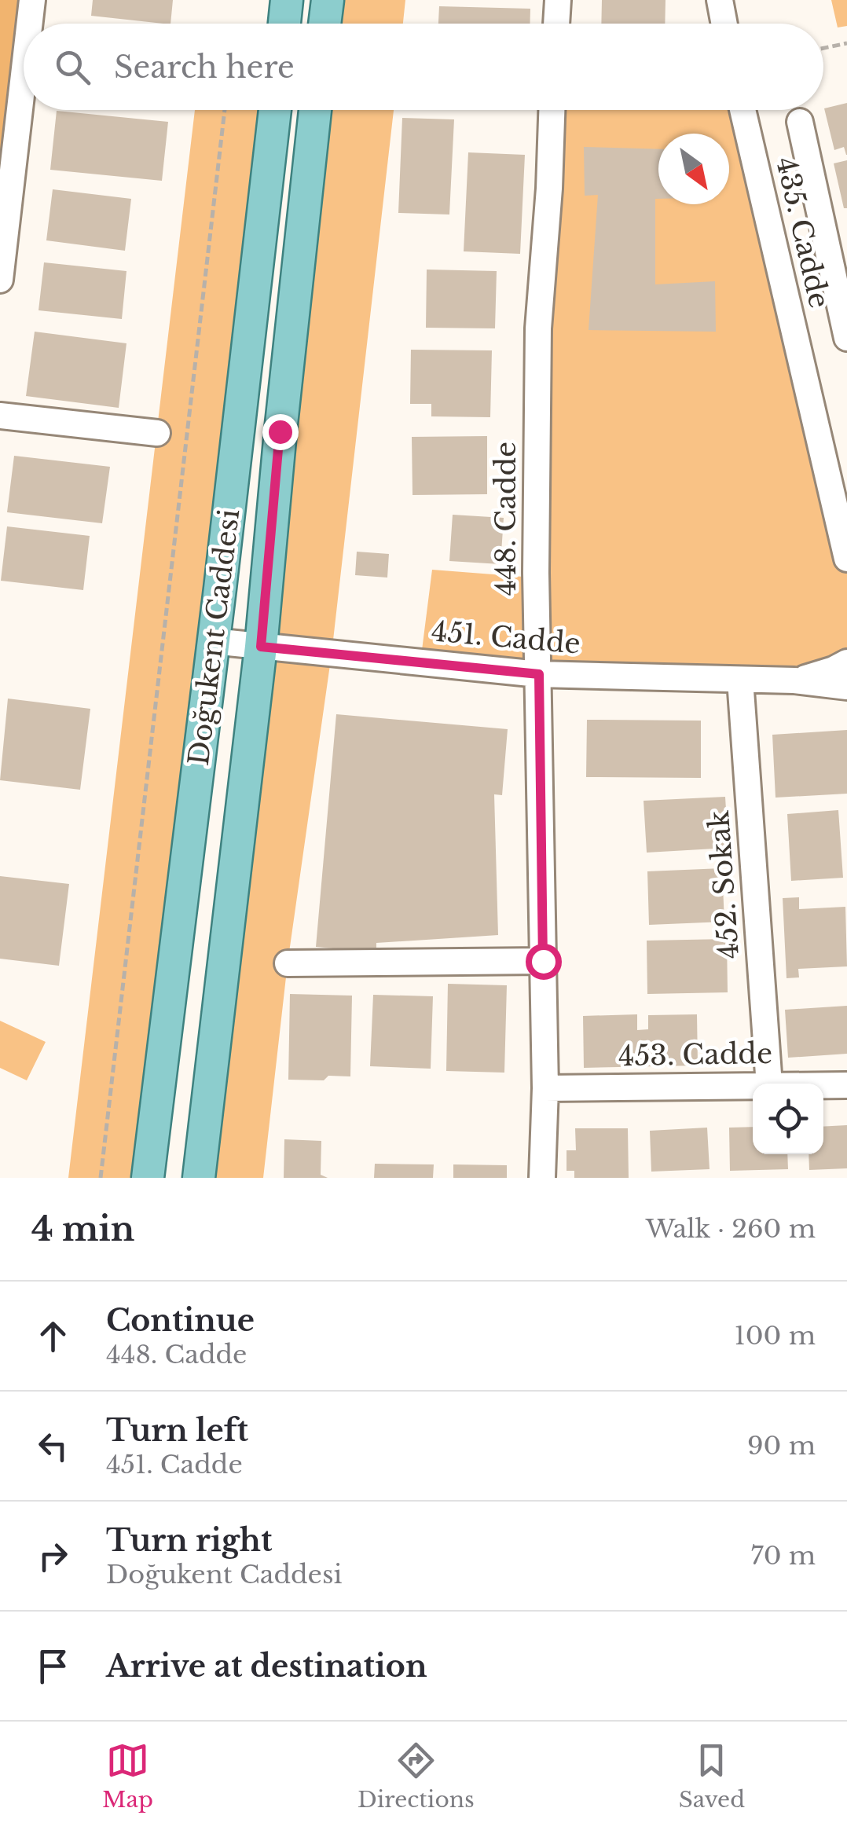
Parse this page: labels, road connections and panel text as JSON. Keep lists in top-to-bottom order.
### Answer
{
  "streets": {
    "main road": ["Doğukent Caddesi"],
    "street": [
      "435. Cadde",
      "448. Cadde",
      "451. Cadde",
      "452. Sokak",
      "453. Cadde"
    ]
  },
  "crossings": [
    ["448. Cadde", "451. Cadde"],
    ["448. Cadde", "453. Cadde"],
    ["Doğukent Caddesi", "451. Cadde"],
    ["451. Cadde", "452. Sokak"]
  ],
  "north": "bottom right",
  "page": {
    "search": "Search here",
    "heading": ["4 min", "Walk · 260 m"],
    "list": [
      ["Continue", "448. Cadde", "100 m"],
      ["Turn left", "451. Cadde", "90 m"],
      ["Turn right", "Doğukent Caddesi", "70 m"],
      "Arrive at destination"
    ],
    "nav": ["Map", "Directions", "Saved"]
  }
}
